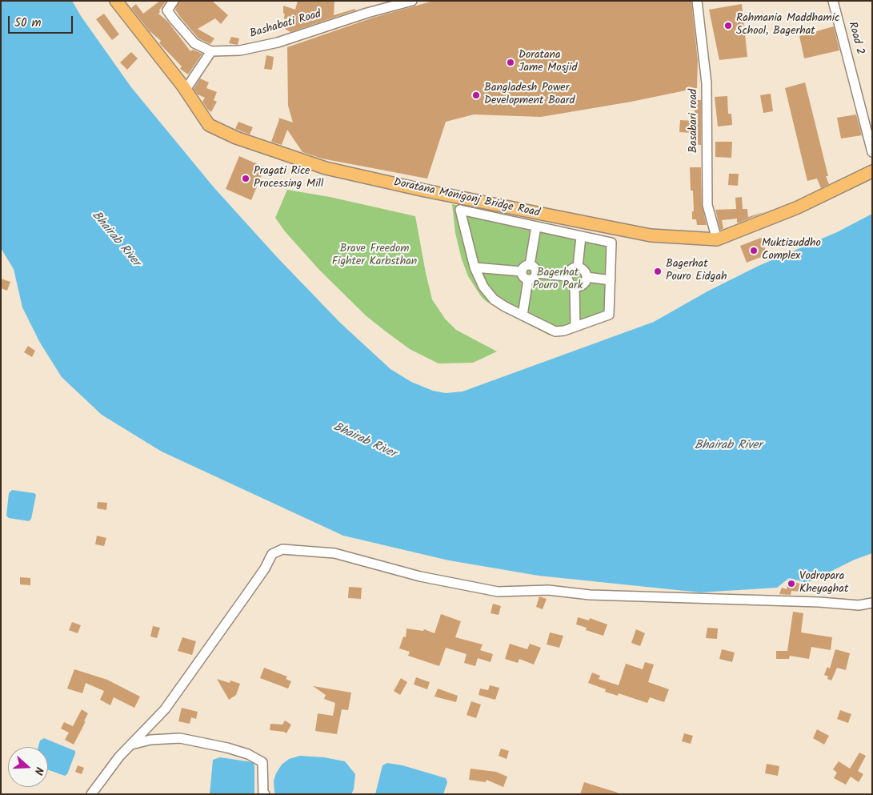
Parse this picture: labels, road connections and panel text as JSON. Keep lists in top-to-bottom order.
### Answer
{
  "streets": {
    "main road": ["Doratana Monigonj Bridge Road"],
    "street": ["Bashabati Road", "Road 2", "Basabari road"]
  },
  "crossings": [
    ["Basabari road", "Doratana Monigonj Bridge Road"]
  ],
  "water": ["Bhairab River"],
  "parks": ["Brave Freedom Fighter Karbsthan", "Bagerhat Pouro Park"],
  "places": [
    "Rahmania Maddhamic School, Bagerhat",
    "Doratana Jame Mosjid",
    "Bangladesh Power Development Board",
    "Pragati Rice Processing Mill",
    "Muktizuddho Complex",
    "Bagerhat Pouro Eidgah",
    "Vodropara Kheyaghat"
  ],
  "scale_bar": "50 m",
  "north": "right"
}
